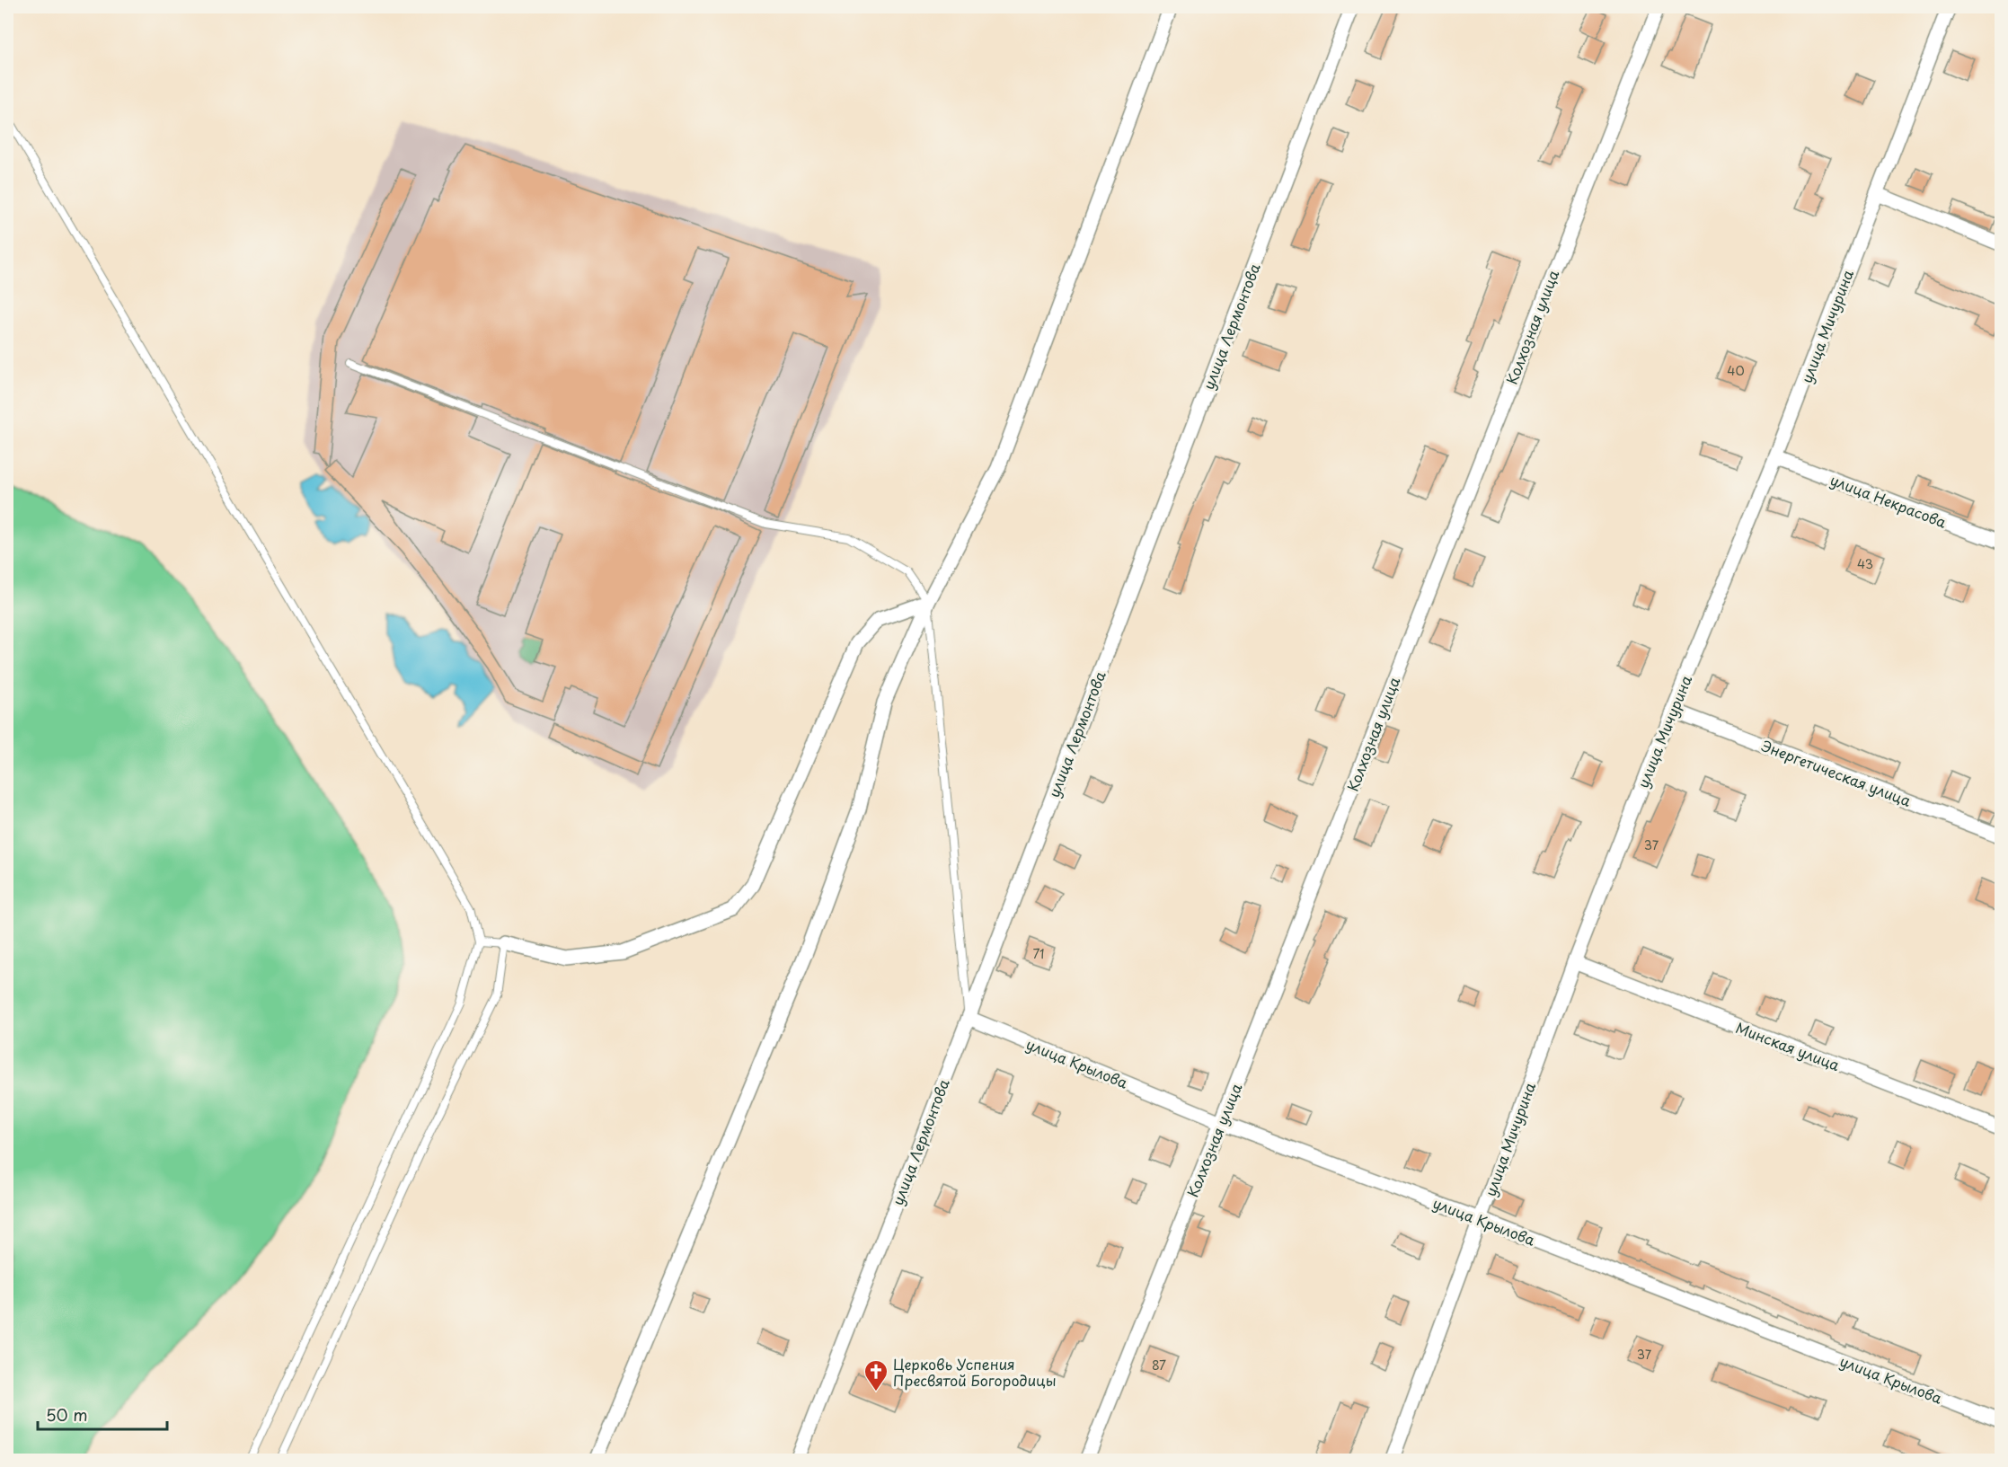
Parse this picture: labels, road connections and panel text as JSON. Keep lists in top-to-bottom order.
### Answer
{
  "streets": {
    "street": [
      "улица Лермонтова",
      "улица Мичурина",
      "Колхозная улица",
      "улица Некрасова",
      "Энергетическая улица",
      "Минская улица",
      "улица Крылова"
    ]
  },
  "crossings": [
    ["улица Лермонтова", "улица Крылова"],
    ["улица Мичурина", "улица Некрасова"],
    ["улица Мичурина", "Энергетическая улица"],
    ["улица Мичурина", "Минская улица"],
    ["улица Мичурина", "улица Крылова"],
    ["Колхозная улица", "улица Крылова"]
  ],
  "places": {
    "church": ["Церковь Успения Пресвятой Богородицы"]
  },
  "house_numbers": [
    "40",
    "43",
    "37",
    "71",
    "37",
    "87"
  ],
  "scale_bar": "50 m"
}
